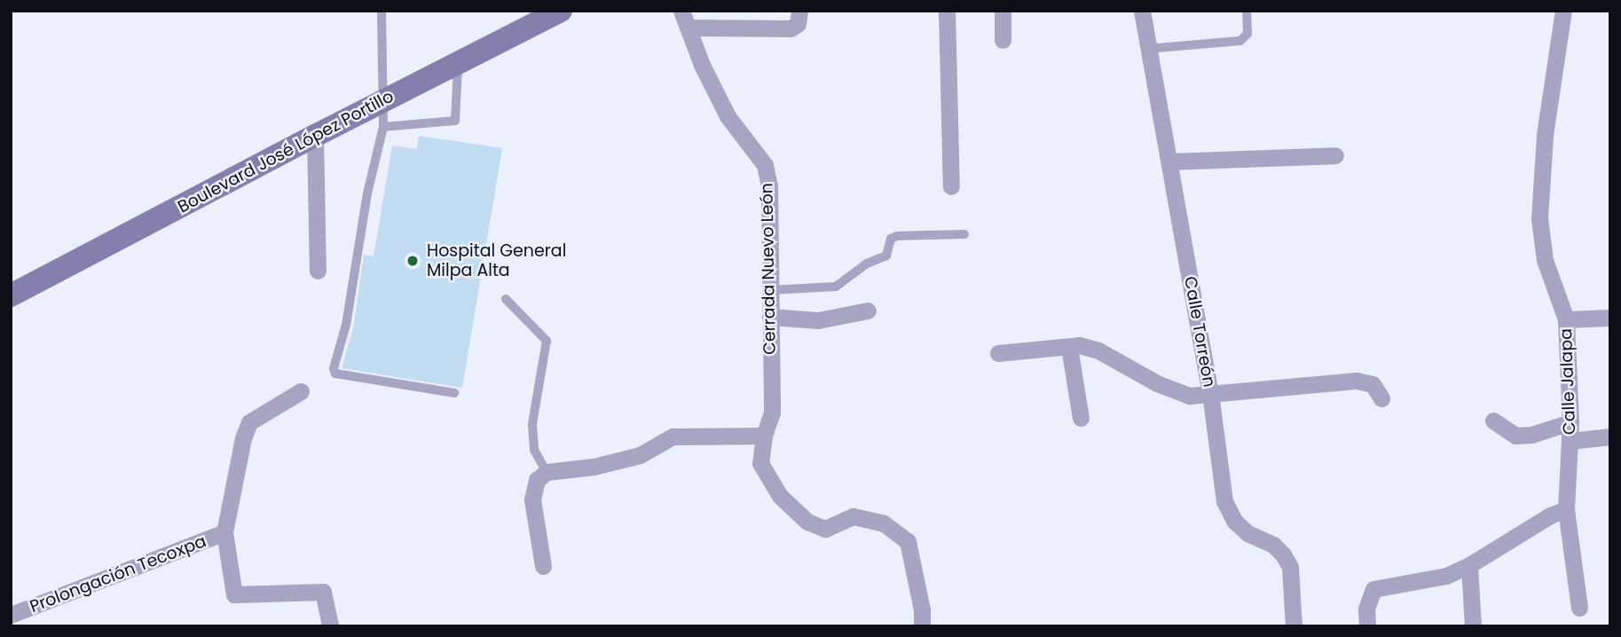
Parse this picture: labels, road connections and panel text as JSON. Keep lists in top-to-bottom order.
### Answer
{
  "streets": {
    "main road": ["Boulevard José López Portillo"],
    "street": [
      "Cerrada Nuevo León",
      "Calle Torreón",
      "Calle Jalapa",
      "Prolongación Tecoxpa"
    ]
  },
  "places": ["Hospital General Milpa Alta"]
}
